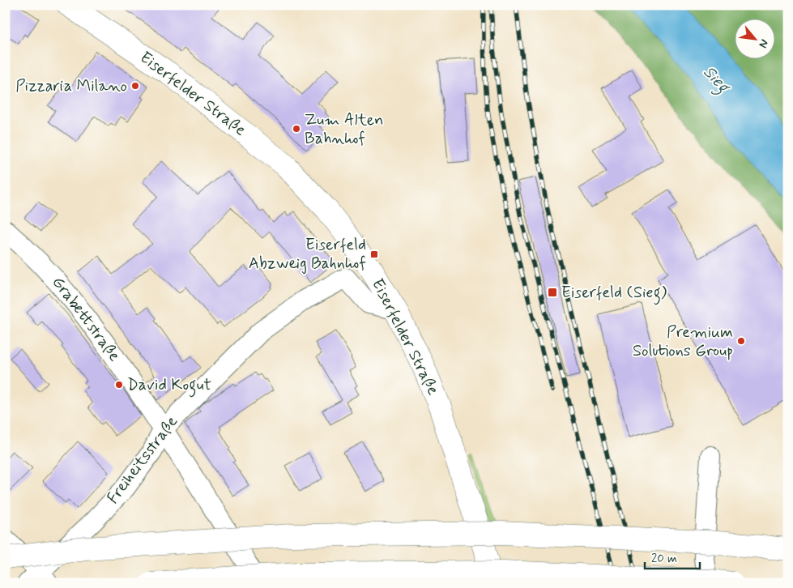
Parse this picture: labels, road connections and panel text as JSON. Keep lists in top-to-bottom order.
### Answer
{
  "streets": {
    "main road": ["Eiserfelder Straße"],
    "street": ["Grabettstraße", "Freiheitsstraße"]
  },
  "crossings": [
    ["Eiserfelder Straße", "Freiheitsstraße"],
    ["Grabettstraße", "Freiheitsstraße"]
  ],
  "water": ["Sieg"],
  "places": {
    "other": [
      "Pizzaria Milano",
      "Zum Alten Bahnhof",
      "Premium Solutions Group",
      "David Kogut"
    ],
    "transit": ["Eiserfeld Abzweig Bahnhof", "Eiserfeld (Sieg)"]
  },
  "scale_bar": "20 m",
  "north": "bottom right"
}
